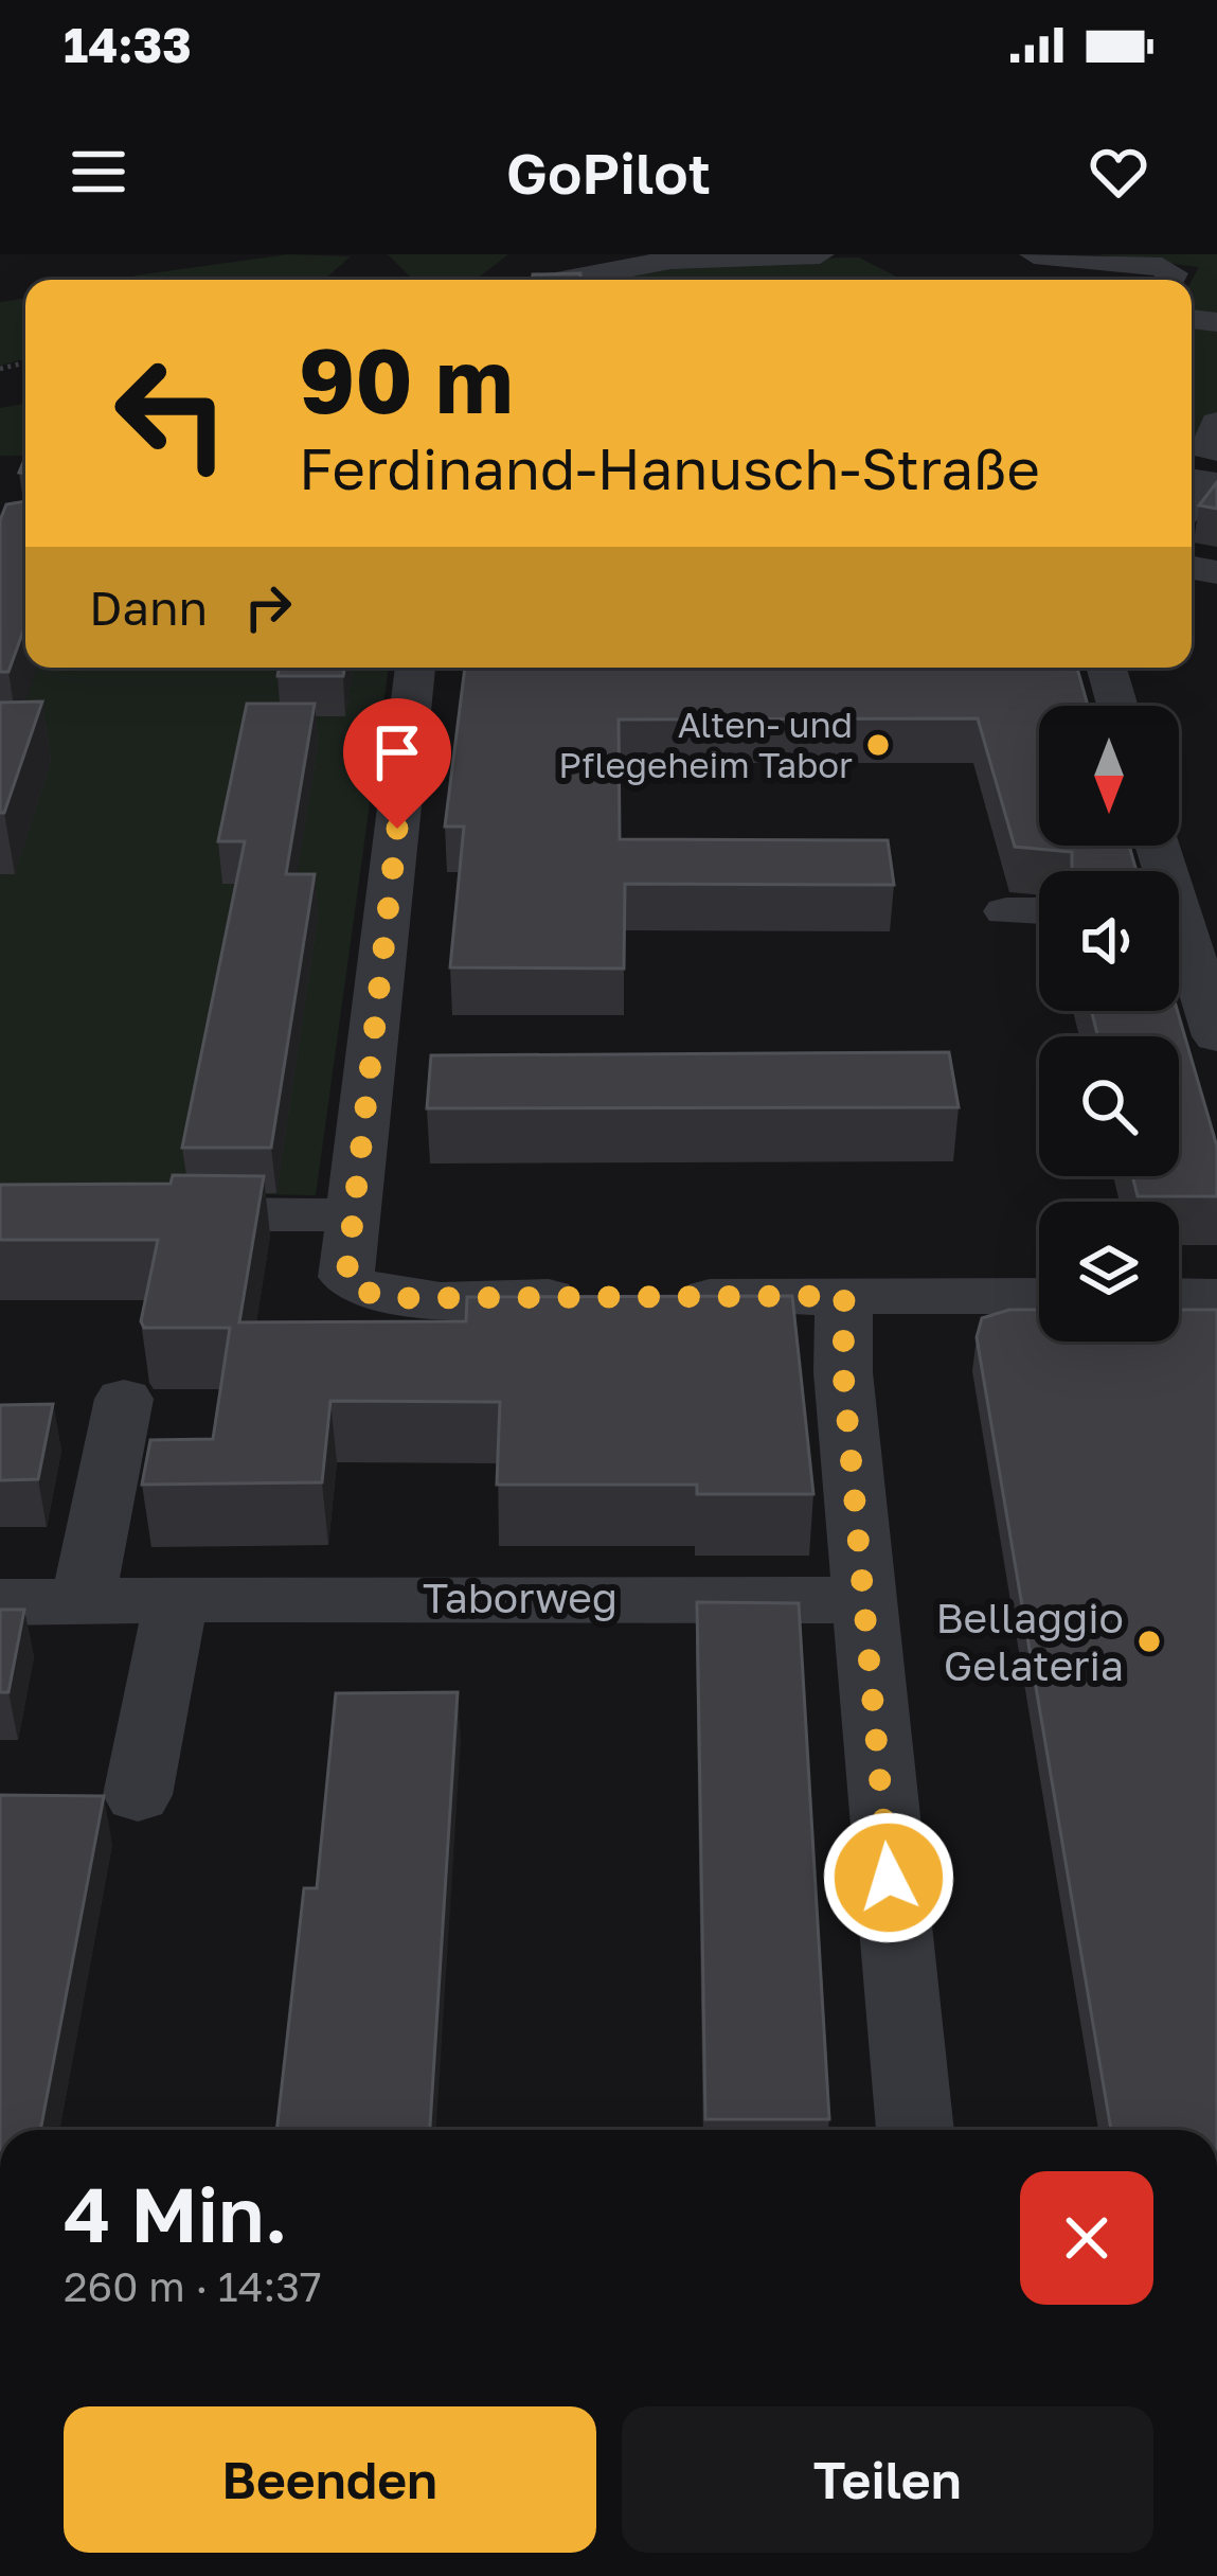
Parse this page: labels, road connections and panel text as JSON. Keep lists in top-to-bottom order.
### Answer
{
  "streets": {
    "street": ["Taborweg"]
  },
  "places": ["Alten- und Pflegeheim Tabor", "Bellaggio Gelateria"],
  "north": "bottom",
  "page": {
    "status": "14:33",
    "header": "GoPilot",
    "turn": ["90 m", "Ferdinand-Hanusch-Straße"],
    "then": "Dann",
    "heading": ["4 Min.", "260 m · 14:37"],
    "buttons": ["Beenden", "Teilen"]
  }
}
